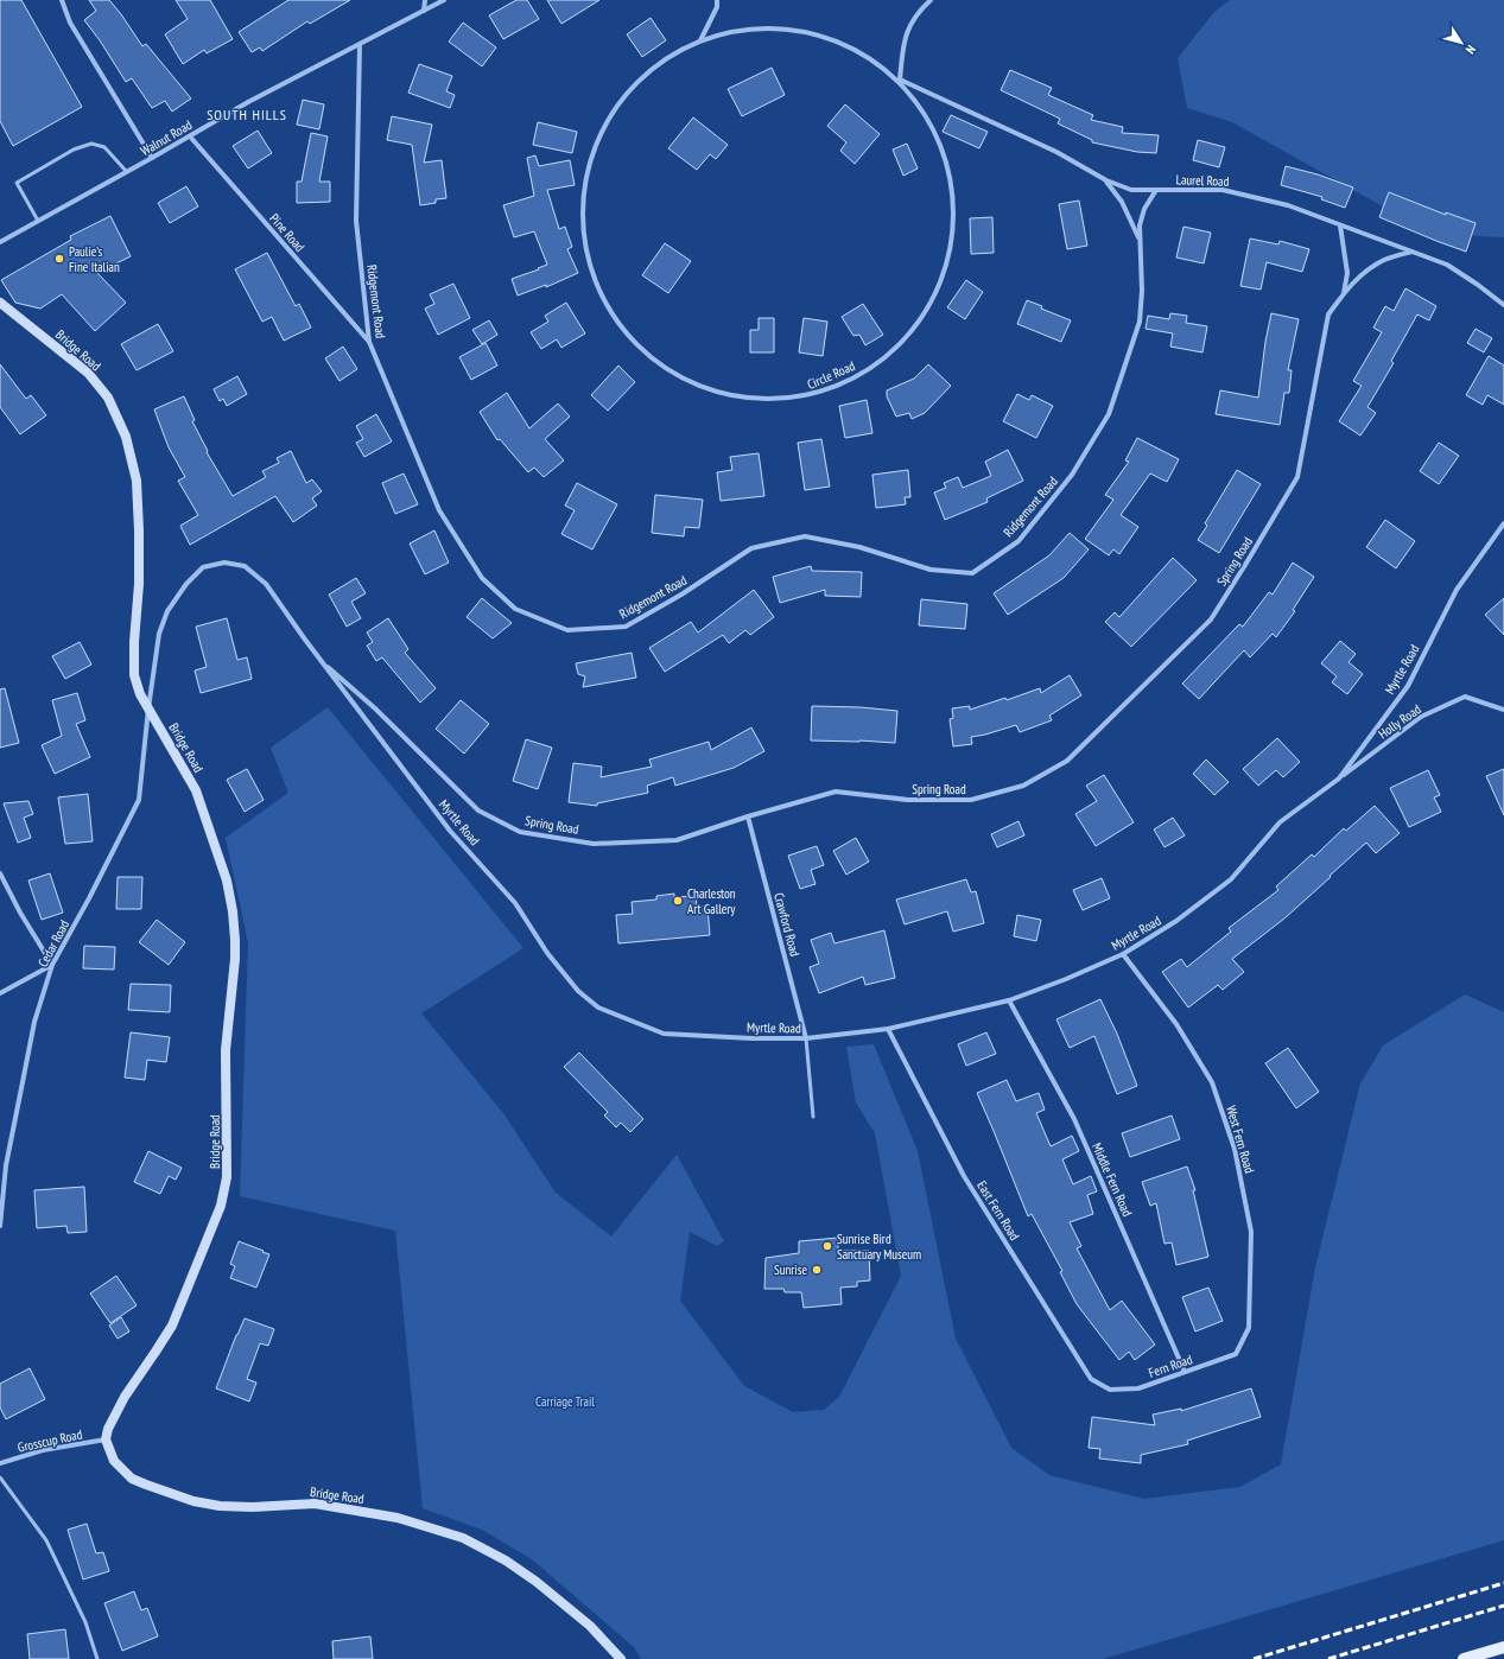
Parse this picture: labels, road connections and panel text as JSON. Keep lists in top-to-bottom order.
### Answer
{
  "streets": {
    "street": [
      "Walnut Road",
      "Laurel Road",
      "Pine Road",
      "Ridgemont Road",
      "Bridge Road",
      "Circle Road",
      "Spring Road",
      "Myrtle Road",
      "Holly Road",
      "Crawford Road",
      "Cedar Road",
      "West Fern Road",
      "Middle Fern Road",
      "East Fern Road",
      "Fern Road",
      "Grosscup Road"
    ]
  },
  "crossings": [
    ["Walnut Road", "Pine Road"],
    ["Walnut Road", "Ridgemont Road"],
    ["Laurel Road", "Ridgemont Road"],
    ["Laurel Road", "Circle Road"],
    ["Laurel Road", "Spring Road"],
    ["Pine Road", "Ridgemont Road"],
    ["Bridge Road", "Myrtle Road"],
    ["Bridge Road", "Cedar Road"],
    ["Bridge Road", "Grosscup Road"],
    ["Spring Road", "Myrtle Road"],
    ["Spring Road", "Crawford Road"],
    ["Myrtle Road", "Holly Road"],
    ["Myrtle Road", "Crawford Road"],
    ["Myrtle Road", "Cedar Road"],
    ["Myrtle Road", "West Fern Road"],
    ["Myrtle Road", "Middle Fern Road"],
    ["Myrtle Road", "East Fern Road"],
    ["West Fern Road", "Fern Road"],
    ["Middle Fern Road", "Fern Road"],
    ["East Fern Road", "Fern Road"]
  ],
  "districts": ["SOUTH HILLS"],
  "parks": ["Carriage Trail"],
  "places": [
    "Paulie’s Fine Italian",
    "Charleston Art Gallery",
    "Sunrise Bird Sanctuary Museum",
    "Sunrise"
  ],
  "north": "bottom right"
}
